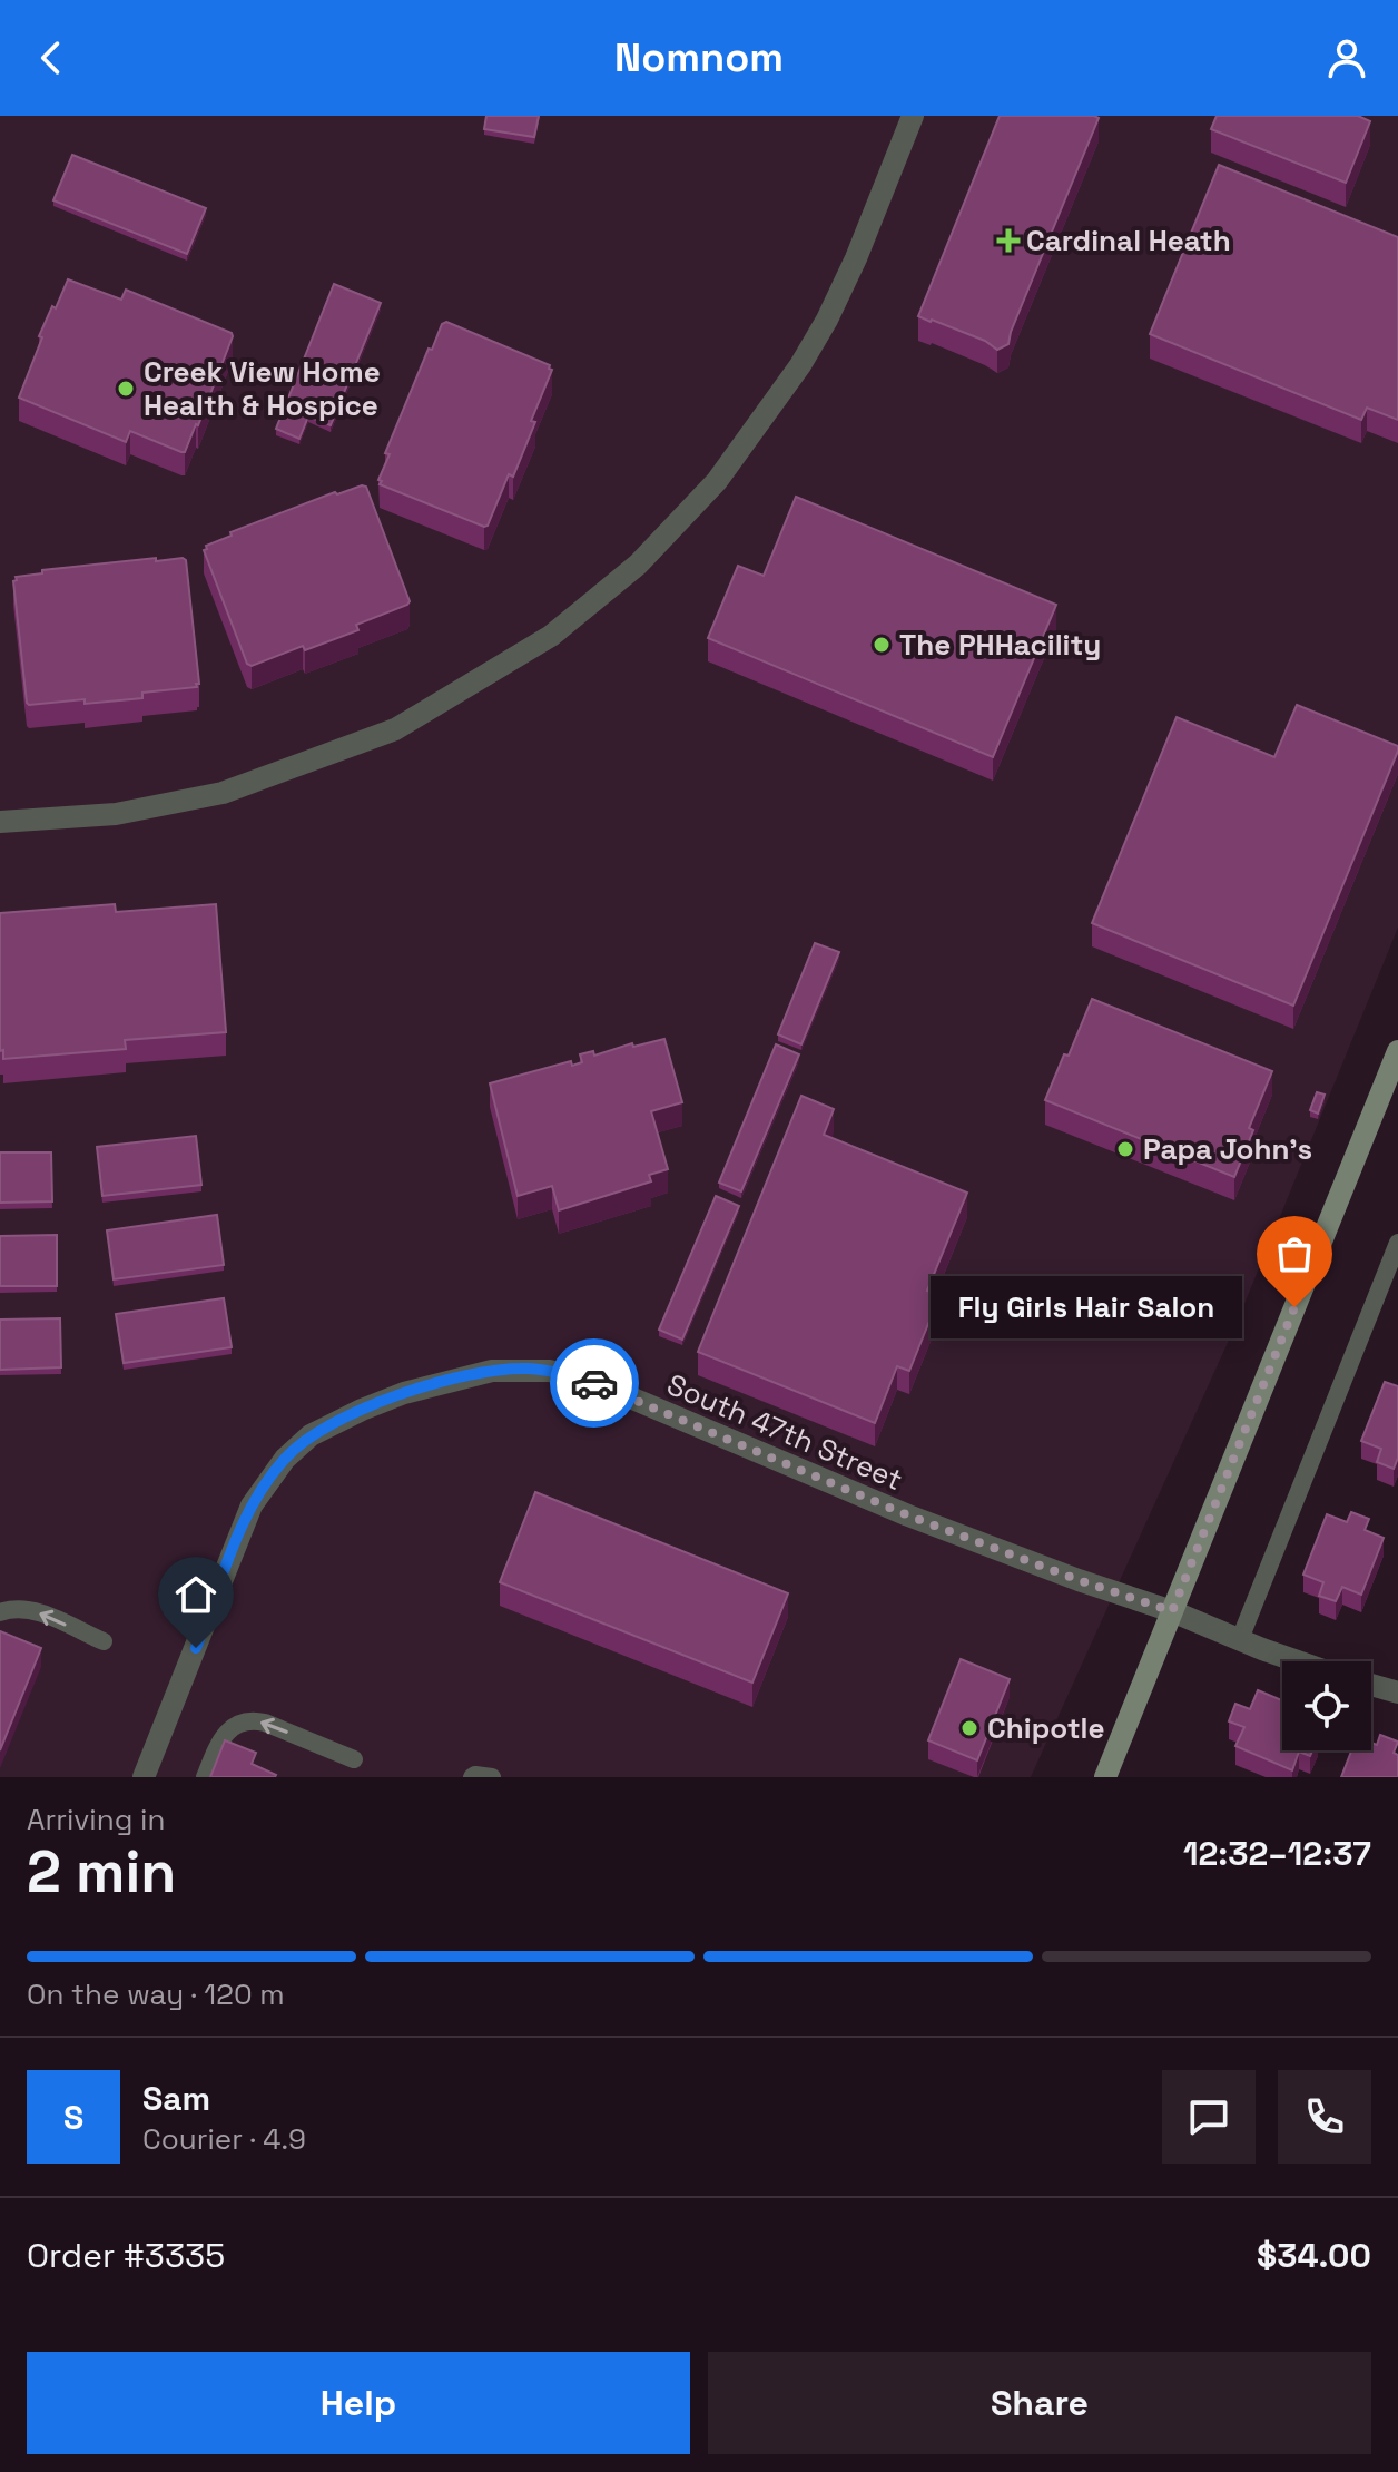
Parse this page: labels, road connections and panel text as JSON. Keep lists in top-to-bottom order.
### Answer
{
  "streets": {
    "street": ["South 47th Street"]
  },
  "places": {
    "health": ["Cardinal Heath"],
    "other": [
      "Creek View Home Health & Hospice",
      "The PHHacility",
      "Papa John's",
      "Fly Girls Hair Salon",
      "Chipotle"
    ]
  },
  "page": {
    "header": "Nomnom",
    "bubble": "Fly Girls Hair Salon",
    "heading": ["2 min", "Arriving in", "12:32–12:37"],
    "panel": [
      "Sam",
      "Courier · 4.9",
      "Order #3335",
      "$34.00"
    ],
    "bar": "On the way · 120 m",
    "round": "S",
    "buttons": ["Help", "Share"]
  }
}
